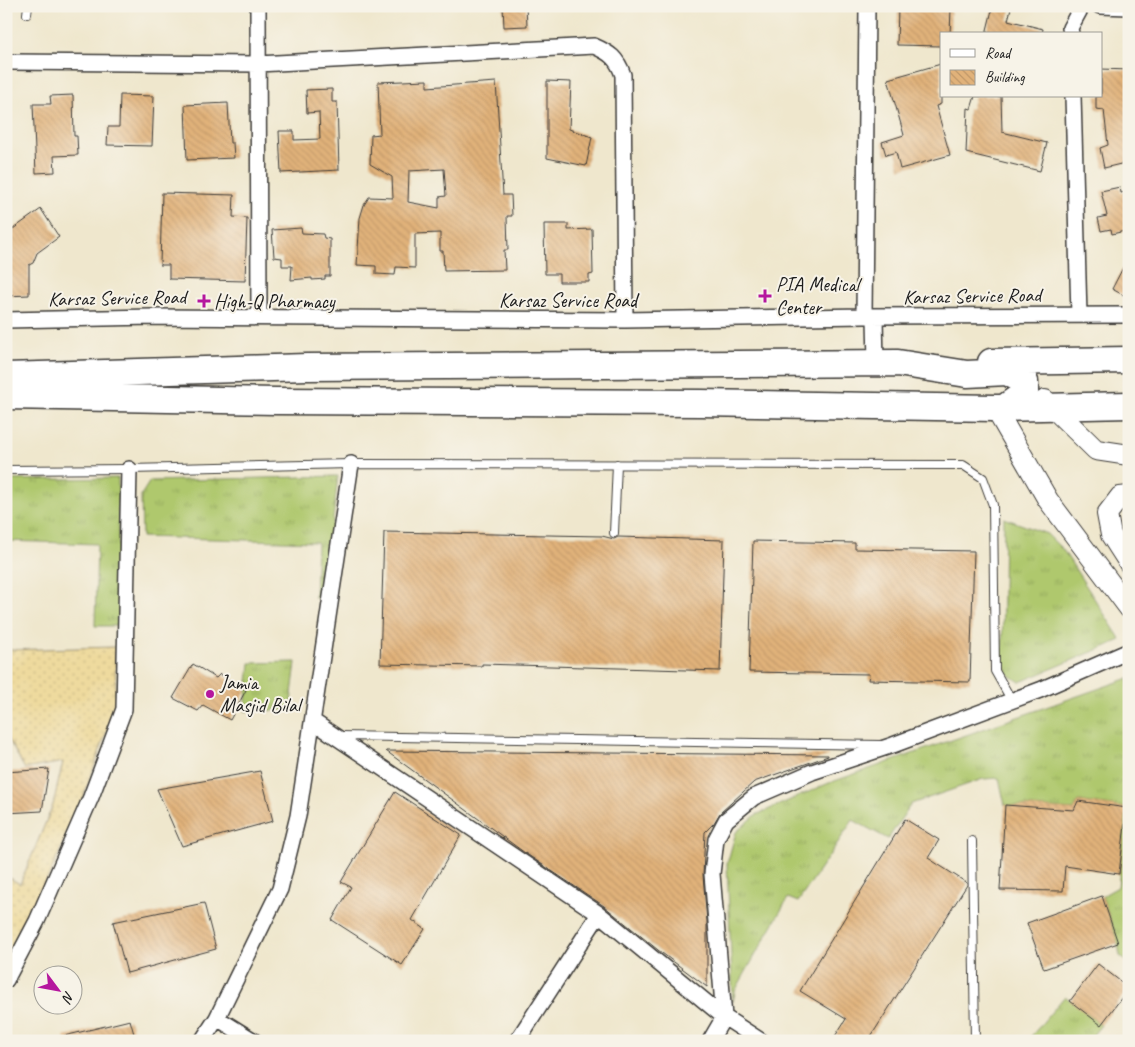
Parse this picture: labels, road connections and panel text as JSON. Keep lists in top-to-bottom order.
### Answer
{
  "streets": {
    "street": ["Karsaz Service Road"]
  },
  "places": {
    "health": ["PIA Medical Center", "High-Q Pharmacy"],
    "other": ["Jamia Masjid Bilal"]
  },
  "legend": ["Road", "Building"],
  "north": "bottom right"
}
